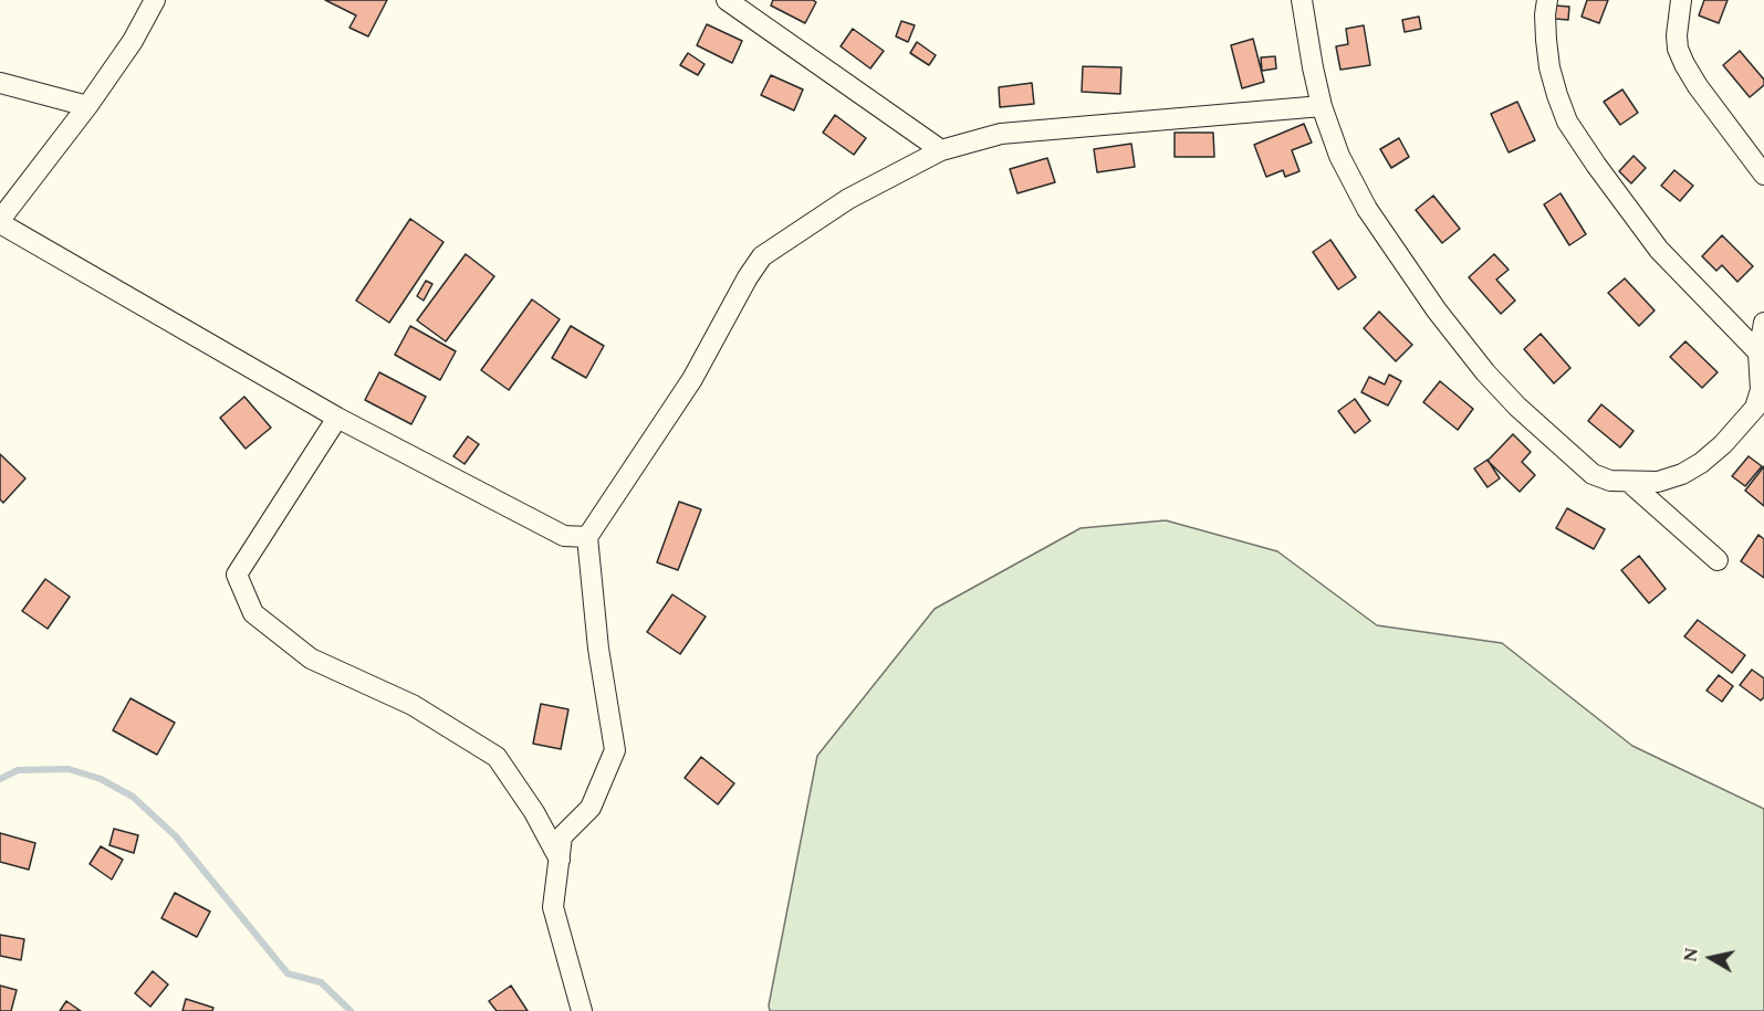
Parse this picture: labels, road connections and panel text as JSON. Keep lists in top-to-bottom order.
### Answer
{
  "north": "left"
}
